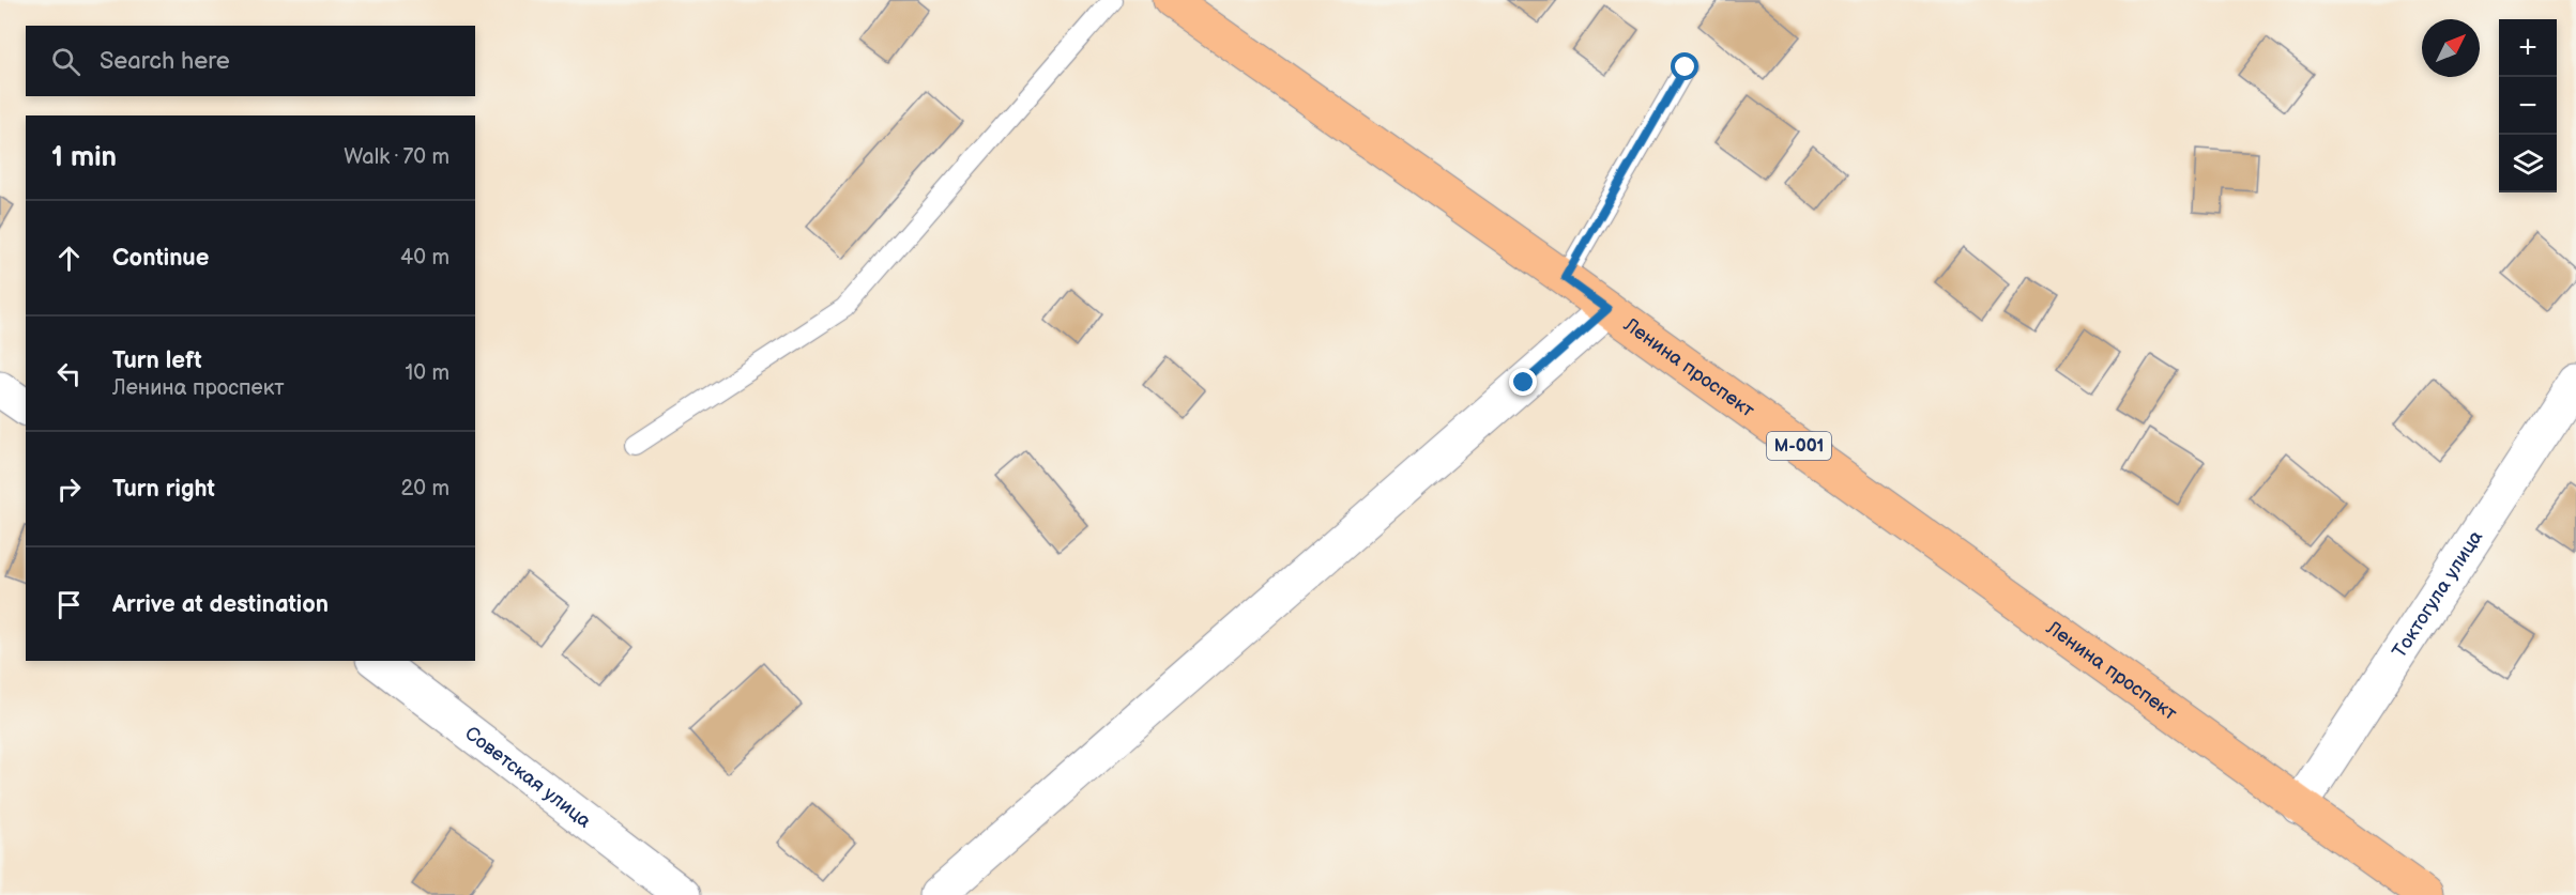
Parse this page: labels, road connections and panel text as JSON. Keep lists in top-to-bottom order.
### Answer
{
  "streets": {
    "main road": ["Ленина проспект", "М-001"],
    "street": ["Токтогула улица", "Советская улица"]
  },
  "crossings": [
    ["Ленина проспект", "Токтогула улица"]
  ],
  "north": "top right",
  "page": {
    "map_buttons": ["+", "−"],
    "search": "Search here",
    "heading": ["1 min", "Walk · 70 m"],
    "list": [
      ["Continue", "40 m"],
      ["Turn left", "Ленина проспект", "10 m"],
      ["Turn right", "20 m"],
      "Arrive at destination"
    ]
  }
}
